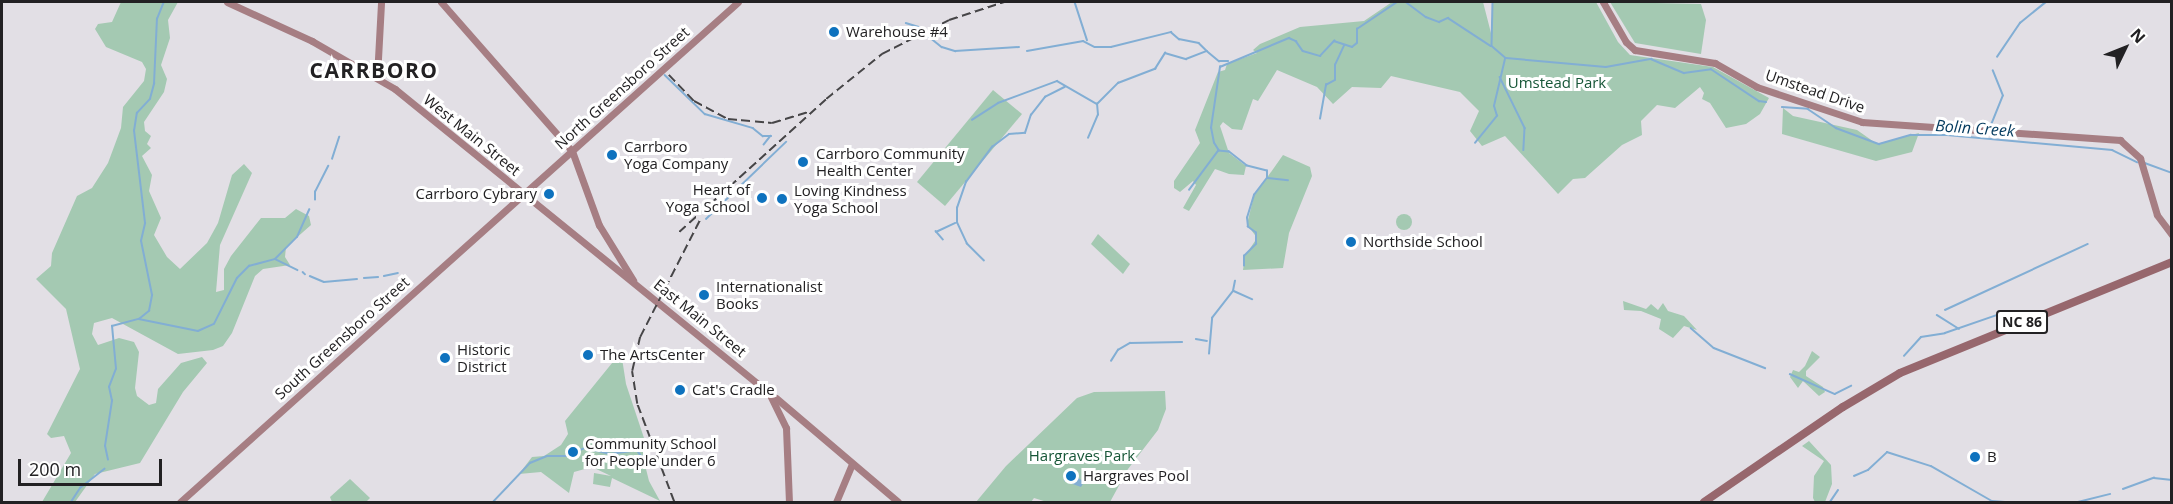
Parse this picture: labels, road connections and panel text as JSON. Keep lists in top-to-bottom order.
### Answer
{
  "streets": {
    "main road": [
      "North Greensboro Street",
      "Umstead Drive",
      "West Main Street",
      "East Main Street",
      "NC 86",
      "South Greensboro Street"
    ]
  },
  "crossings": [
    ["North Greensboro Street", "West Main Street"],
    ["North Greensboro Street", "East Main Street"],
    ["North Greensboro Street", "South Greensboro Street"],
    ["West Main Street", "East Main Street"],
    ["West Main Street", "South Greensboro Street"],
    ["East Main Street", "South Greensboro Street"]
  ],
  "districts": ["CARRBORO"],
  "water": ["Bolin Creek"],
  "parks": ["Umstead Park", "Hargraves Park"],
  "places": [
    "Warehouse #4",
    "Carrboro Yoga Company",
    "Carrboro Community Health Center",
    "Carrboro Cybrary",
    "Heart of Yoga School",
    "Loving Kindness Yoga School",
    "Northside School",
    "Internationalist Books",
    "The ArtsCenter",
    "Historic District",
    "Cat's Cradle",
    "Community School for People under 6",
    "B",
    "Hargraves Pool"
  ],
  "scale_bar": "200 m",
  "north": "top right"
}
